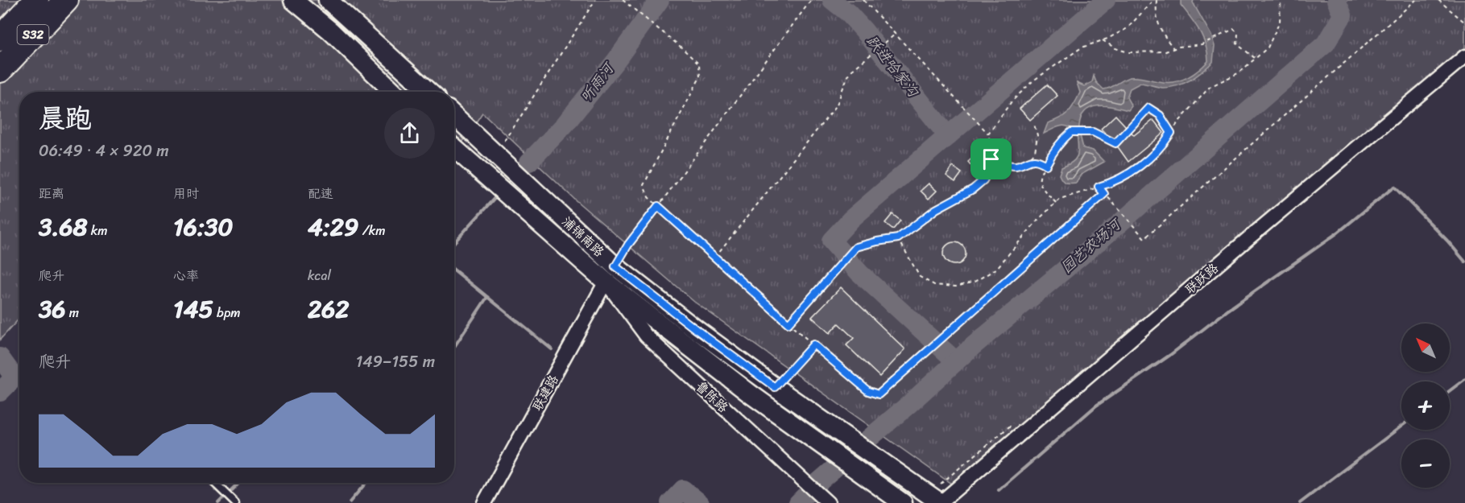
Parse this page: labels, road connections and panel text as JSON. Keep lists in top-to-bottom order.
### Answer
{
  "streets": {
    "highway": ["S32"],
    "main road": ["浦锦南路"],
    "street": ["联跃路", "联建路", "鲁陈路"]
  },
  "crossings": [
    ["浦锦南路", "联跃路"],
    ["浦锦南路", "联建路"],
    ["浦锦南路", "鲁陈路"],
    ["联建路", "鲁陈路"]
  ],
  "water": ["跃进哈家沟", "听雨河", "园艺农场河"],
  "north": "top left",
  "page": {
    "heading": ["晨跑", "06:49 · 4 × 920 m"],
    "stats": [
      ["距离", "3.68 km"],
      ["用时", "16:30"],
      ["配速", "4:29 /km"],
      ["爬升", "36 m"],
      ["心率", "145 bpm"],
      ["kcal", "262"]
    ],
    "map_buttons": ["+", "−"],
    "chart": ["爬升", "149–155 m"]
  }
}
